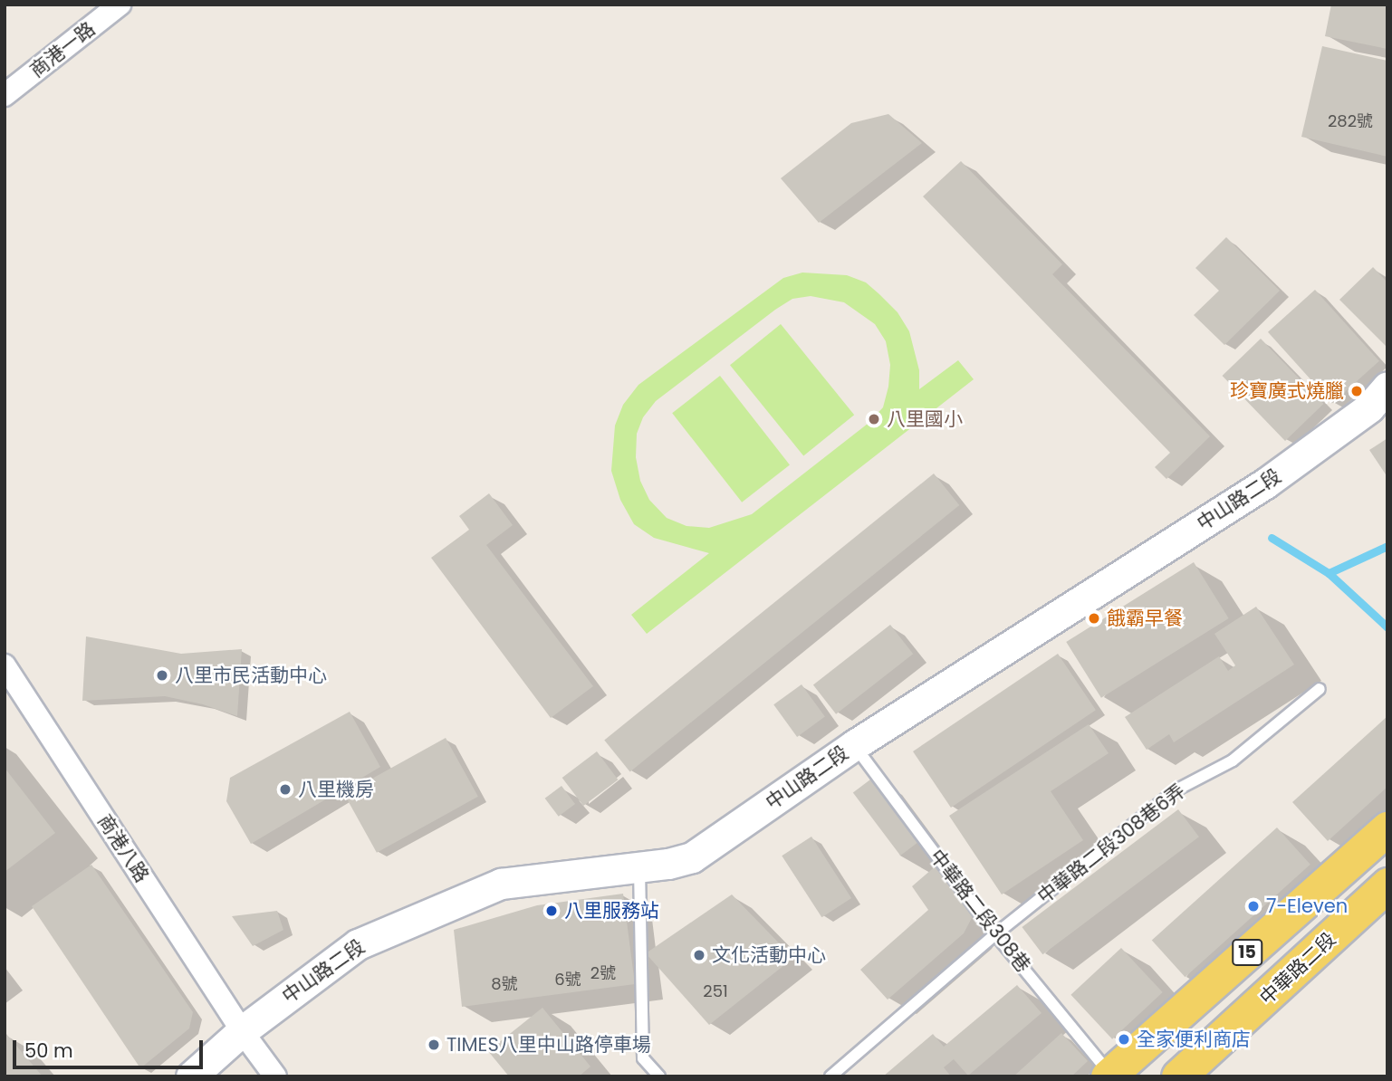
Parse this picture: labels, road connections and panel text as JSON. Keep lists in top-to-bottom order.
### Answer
{
  "streets": {
    "main road": ["中山路二段", "15", "中華路二段"],
    "street": ["商港一路", "商港八路"],
    "lane": ["中華路二段308巷6弄", "中華路二段308巷"]
  },
  "crossings": [
    ["中山路二段", "商港八路"],
    ["中山路二段", "中華路二段308巷"],
    ["中華路二段308巷6弄", "中華路二段308巷"],
    ["中華路二段308巷", "15"]
  ],
  "places": [
    "珍寶廣式燒臘",
    "八里國小",
    "餓霸早餐",
    "八里市民活動中心",
    "八里機房",
    "7-Eleven",
    "八里服務站",
    "文化活動中心",
    "全家便利商店",
    "TIMES八里中山路停車場"
  ],
  "house_numbers": [
    "282號",
    "2號",
    "6號",
    "8號",
    "251"
  ],
  "scale_bar": "50 m"
}
